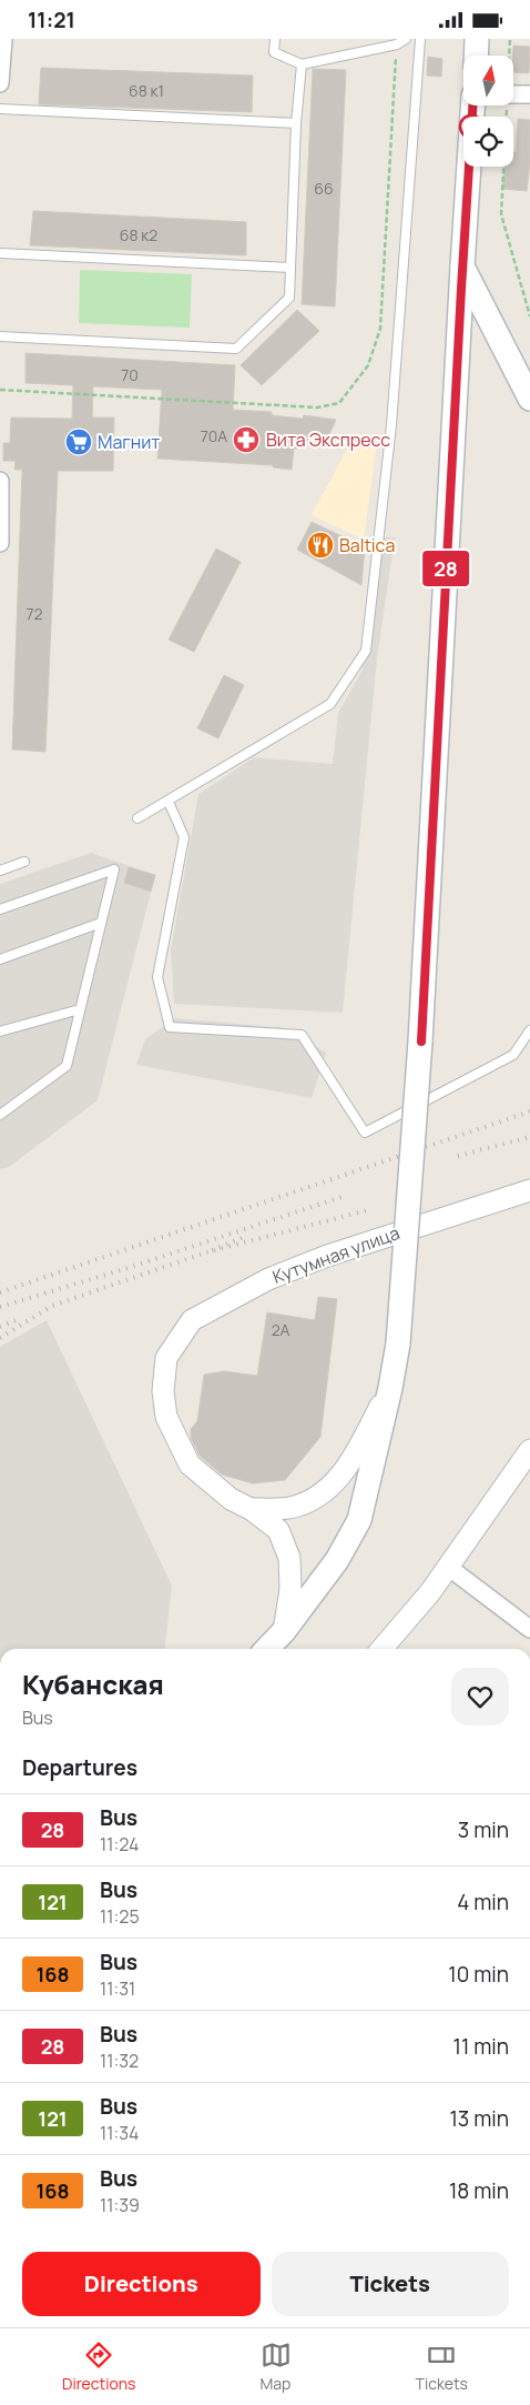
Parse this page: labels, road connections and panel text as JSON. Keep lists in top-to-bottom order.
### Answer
{
  "streets": {
    "street": ["Кутумная улица"]
  },
  "places": {
    "pharmacy": ["Вита Экспресс"],
    "supermarket": ["Магнит"],
    "restaurant": ["Baltica"]
  },
  "lines": ["bus line 28"],
  "house_numbers": [
    "68 к1",
    "66",
    "68 к2",
    "70",
    "70А",
    "72",
    "2А"
  ],
  "north": "top",
  "page": {
    "status": "11:21",
    "on_map": "28",
    "heading": [
      ["Кубанская", "Bus"],
      "Departures"
    ],
    "list": [
      {
        "mark": "28",
        "name": "Bus",
        "note": "11:24",
        "value": "3 min"
      },
      {
        "mark": "121",
        "name": "Bus",
        "note": "11:25",
        "value": "4 min"
      },
      {
        "mark": "168",
        "name": "Bus",
        "note": "11:31",
        "value": "10 min"
      },
      {
        "mark": "28",
        "name": "Bus",
        "note": "11:32",
        "value": "11 min"
      },
      {
        "mark": "121",
        "name": "Bus",
        "note": "11:34",
        "value": "13 min"
      },
      {
        "mark": "168",
        "name": "Bus",
        "note": "11:39",
        "value": "18 min"
      }
    ],
    "buttons": ["Directions", "Tickets"],
    "tabs": ["Directions", "Map", "Tickets"]
  }
}
